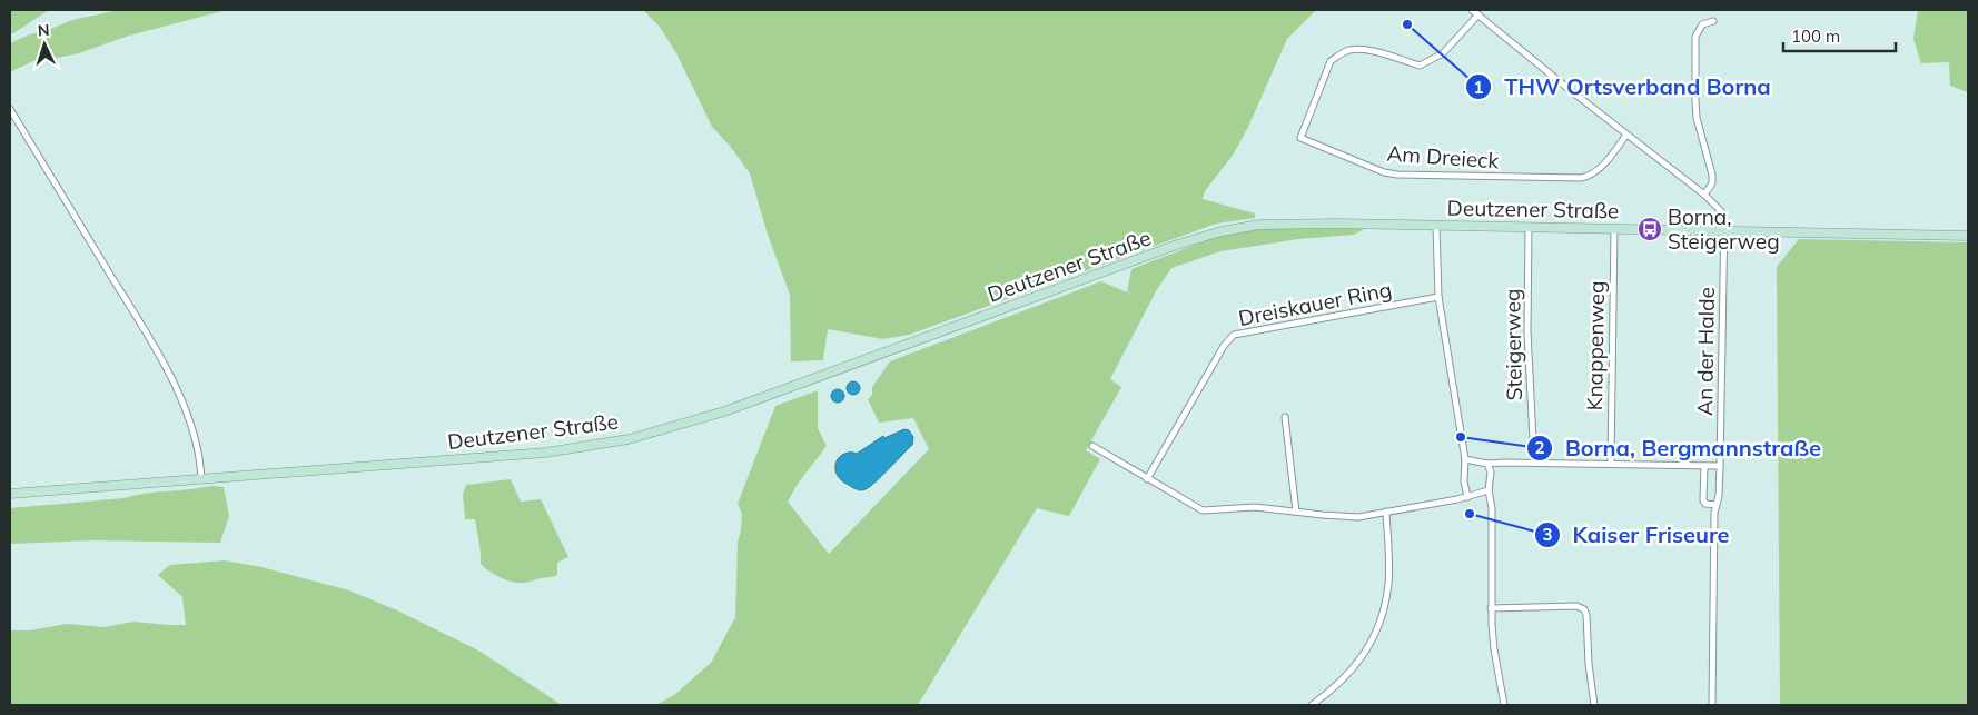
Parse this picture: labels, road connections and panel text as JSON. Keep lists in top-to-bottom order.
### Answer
{
  "streets": {
    "main road": ["Deutzener Straße"],
    "street": [
      "Am Dreieck",
      "Dreiskauer Ring",
      "Steigerweg",
      "Knappenweg",
      "An der Halde"
    ]
  },
  "crossings": [
    ["Deutzener Straße", "Steigerweg"],
    ["Deutzener Straße", "Knappenweg"],
    ["Deutzener Straße", "An der Halde"]
  ],
  "places": {
    "other": ["THW Ortsverband Borna", "Borna, Bergmannstraße", "Kaiser Friseure"],
    "bus stop": ["Borna, Steigerweg"]
  },
  "scale_bar": "100 m",
  "north": "top"
}
